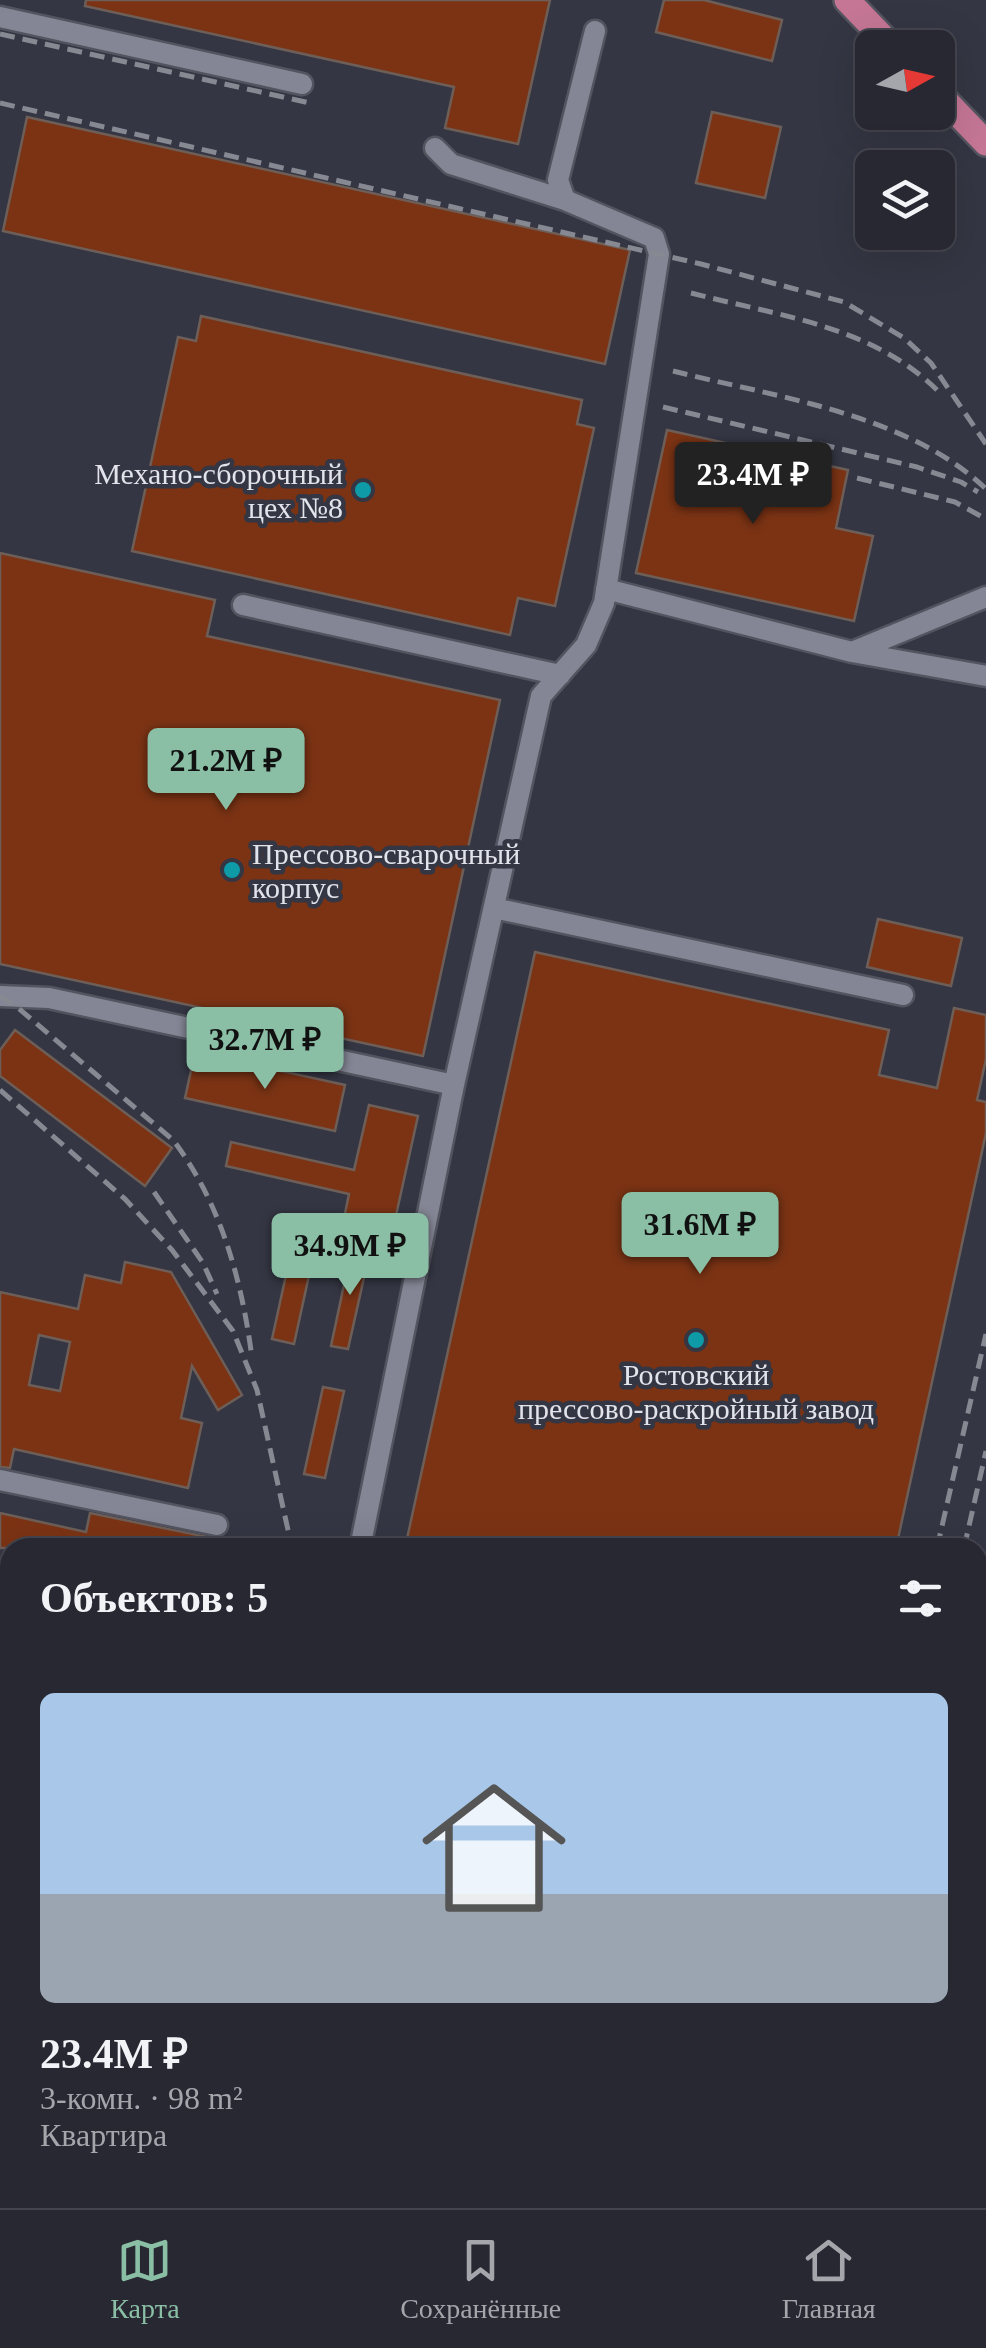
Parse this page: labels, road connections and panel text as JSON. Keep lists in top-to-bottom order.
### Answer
{
  "places": ["Механо-сборочный цех №8", "Прессово-сварочный корпус", "Ростовский прессово-раскройный завод"],
  "north": "right",
  "page": {
    "price": [
      "23.4M ₽",
      "21.2M ₽",
      "32.7M ₽",
      "31.6M ₽",
      "34.9M ₽"
    ],
    "heading": "Объектов: 5",
    "list": [
      {
        "name": "23.4M ₽",
        "note": "3-комн. · 98 m² · Квартира"
      }
    ],
    "tabs": ["Карта", "Сохранённые", "Главная"]
  }
}
